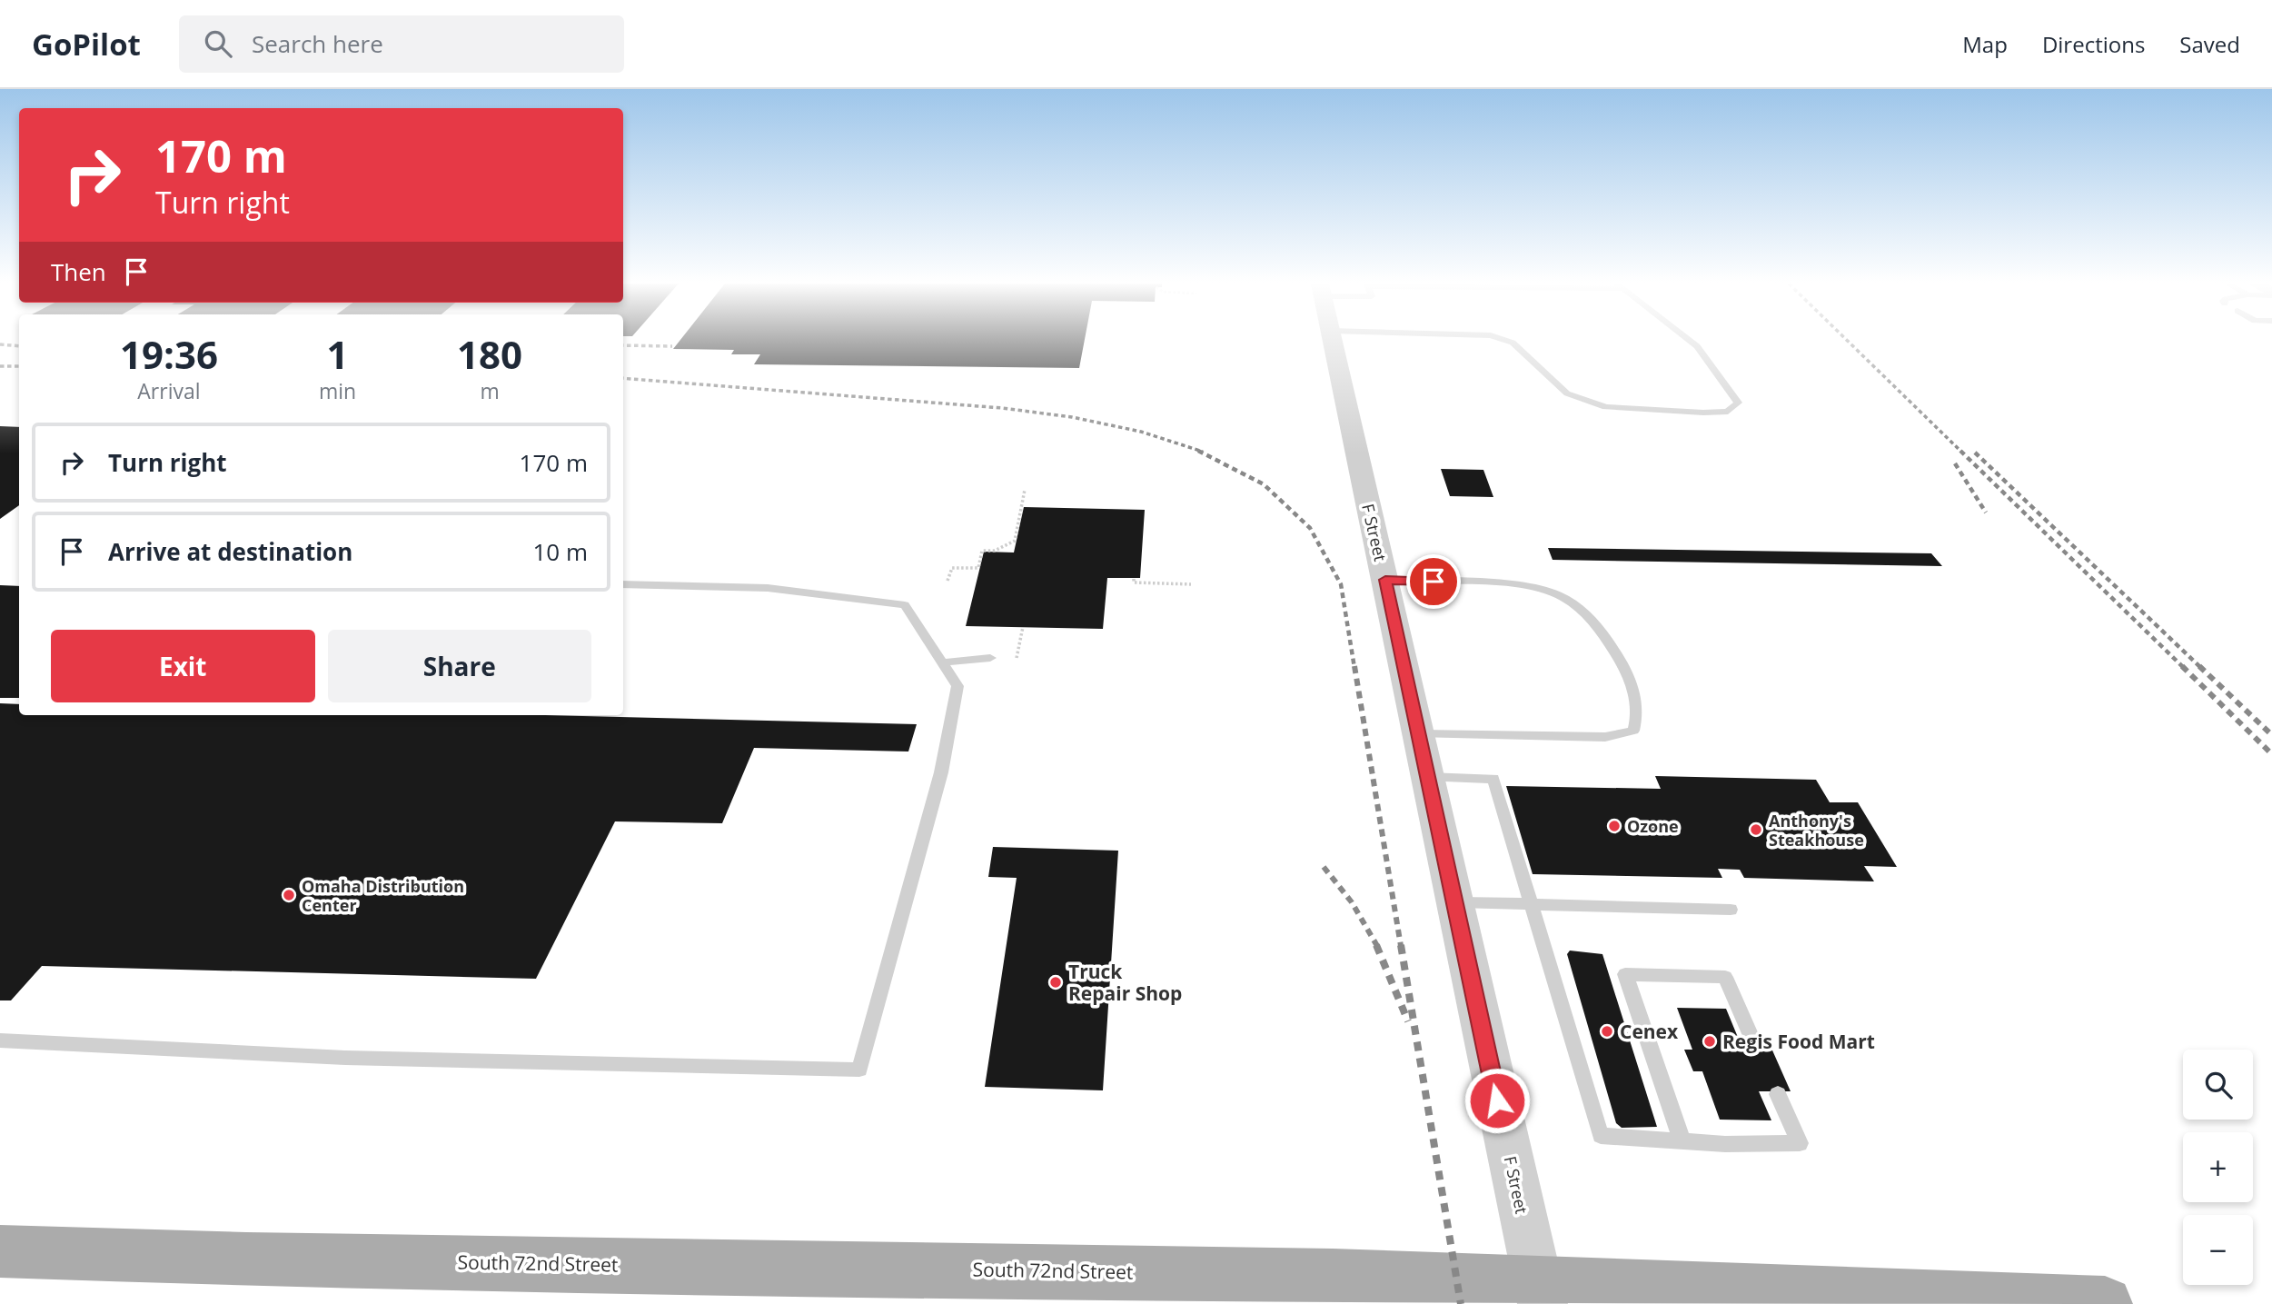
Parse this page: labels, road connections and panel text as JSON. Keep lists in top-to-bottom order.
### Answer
{
  "streets": {
    "main road": ["South 72nd Street"],
    "street": ["F Street"]
  },
  "crossings": [
    ["F Street", "South 72nd Street"]
  ],
  "places": [
    "Ozone",
    "Anthony's Steakhouse",
    "Omaha Distribution Center",
    "Truck Repair Shop",
    "Cenex",
    "Regis Food Mart"
  ],
  "page": {
    "header": "GoPilot",
    "search": "Search here",
    "nav": ["Map", "Directions", "Saved"],
    "turn": ["170 m", "Turn right"],
    "then": "Then",
    "eta": [
      "19:36",
      "Arrival",
      "1",
      "min",
      "180",
      "m"
    ],
    "list": [
      {
        "name": "Turn right",
        "value": "170 m"
      },
      {
        "name": "Arrive at destination",
        "value": "10 m"
      }
    ],
    "buttons": ["Exit", "Share"],
    "map_buttons": ["+", "−"]
  }
}
